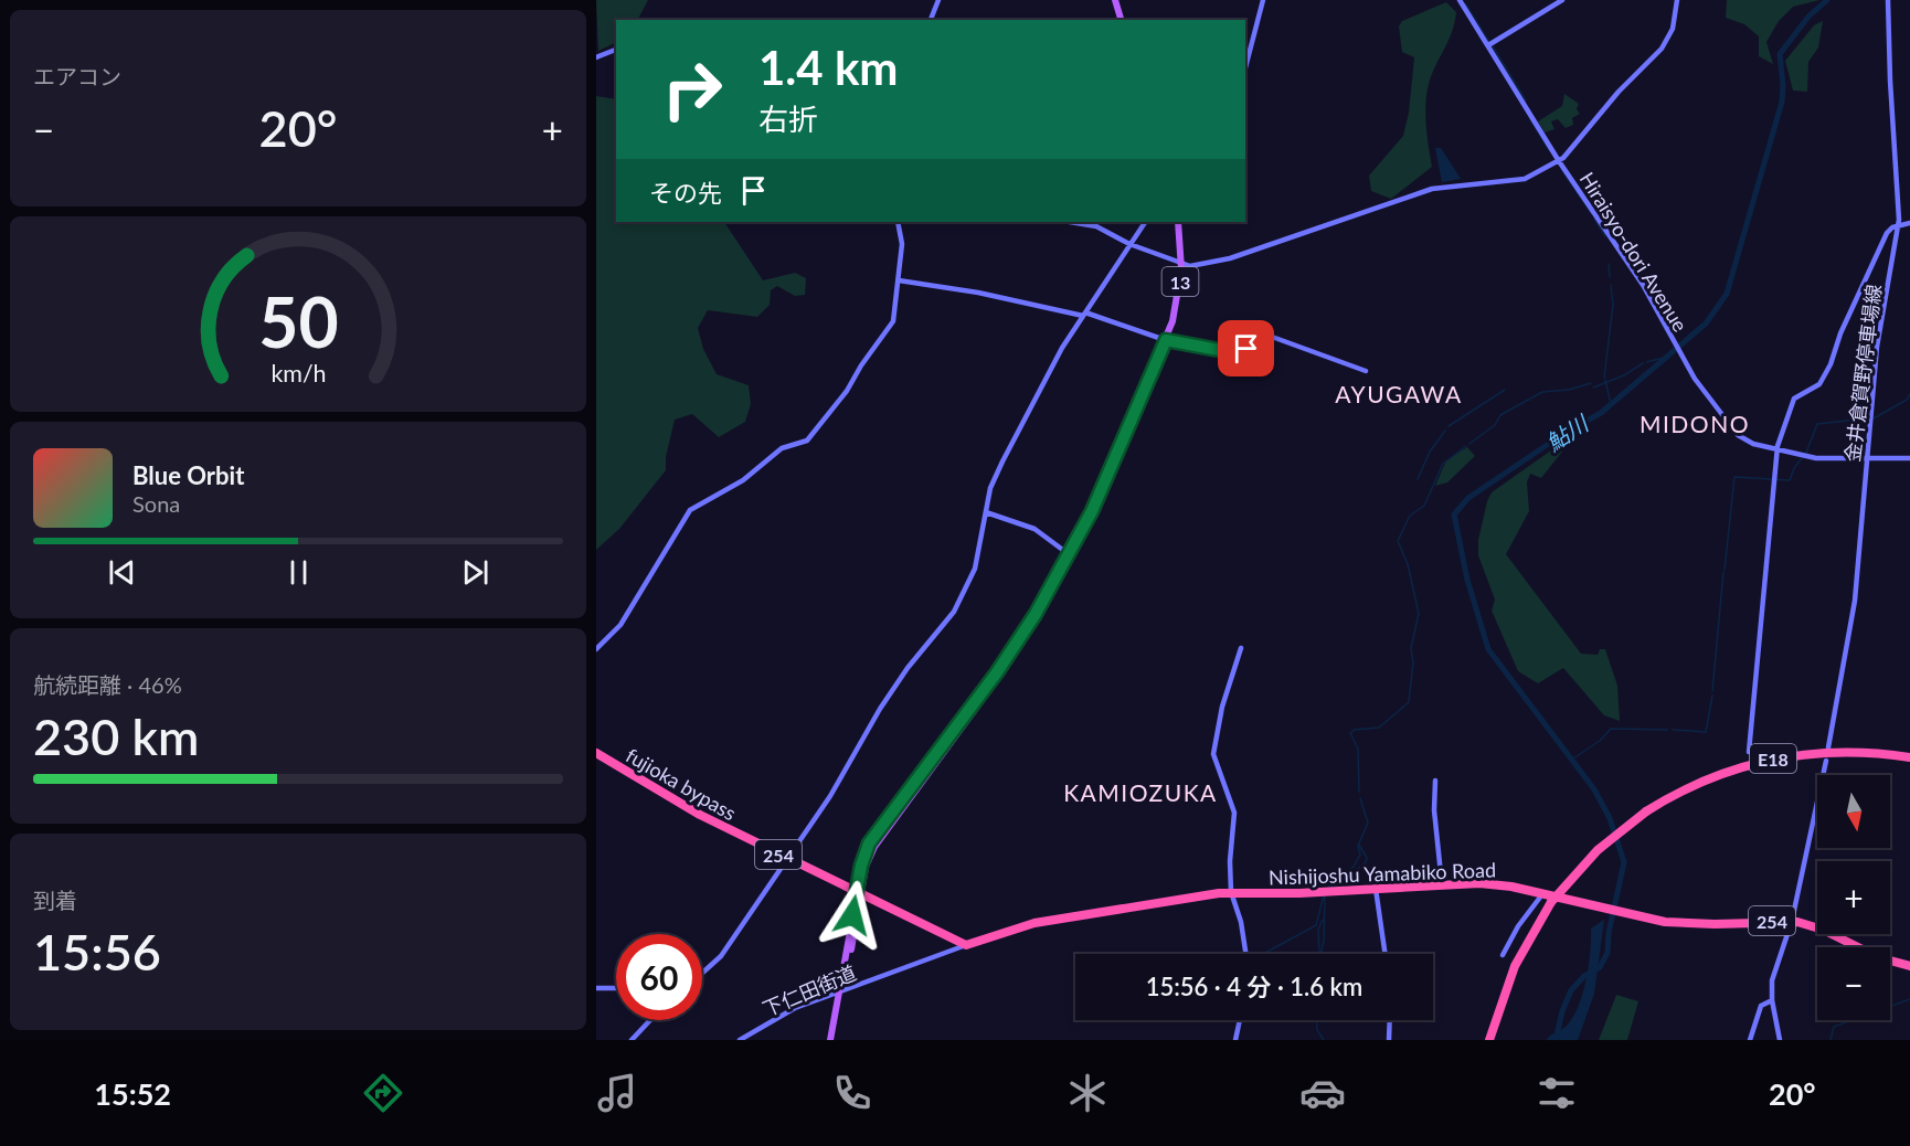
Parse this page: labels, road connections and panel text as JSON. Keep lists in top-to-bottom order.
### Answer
{
  "streets": {
    "highway": [
      "E18",
      "fujioka bypass",
      "254",
      "Nishijoshu Yamabiko Road"
    ],
    "main road": ["13"],
    "street": ["Hiraisyo-dori Avenue", "金井倉賀野停車場線", "下仁田街道"]
  },
  "crossings": [
    ["Hiraisyo-dori Avenue", "金井倉賀野停車場線"],
    ["13", "fujioka bypass"],
    ["13", "下仁田街道"],
    ["fujioka bypass", "Nishijoshu Yamabiko Road"],
    ["fujioka bypass", "下仁田街道"],
    ["Nishijoshu Yamabiko Road", "下仁田街道"]
  ],
  "districts": ["AYUGAWA", "MIDONO", "KAMIOZUKA"],
  "water": ["鮎川"],
  "north": "bottom",
  "page": {
    "tile": [
      "エアコン",
      ["航続距離 · 46%", "230 km"],
      ["到着", "15:56"]
    ],
    "turn": ["1.4 km", "右折"],
    "heat": ["−", "20°", "+"],
    "then": "その先",
    "song": ["Blue Orbit", "Sona"],
    "map_buttons": ["+", "−"],
    "limit": "60",
    "trip": "15:56 · 4 分 · 1.6 km",
    "tabs": ["15:52", "20°"],
    "gauge": ["50", "km/h"]
  }
}
